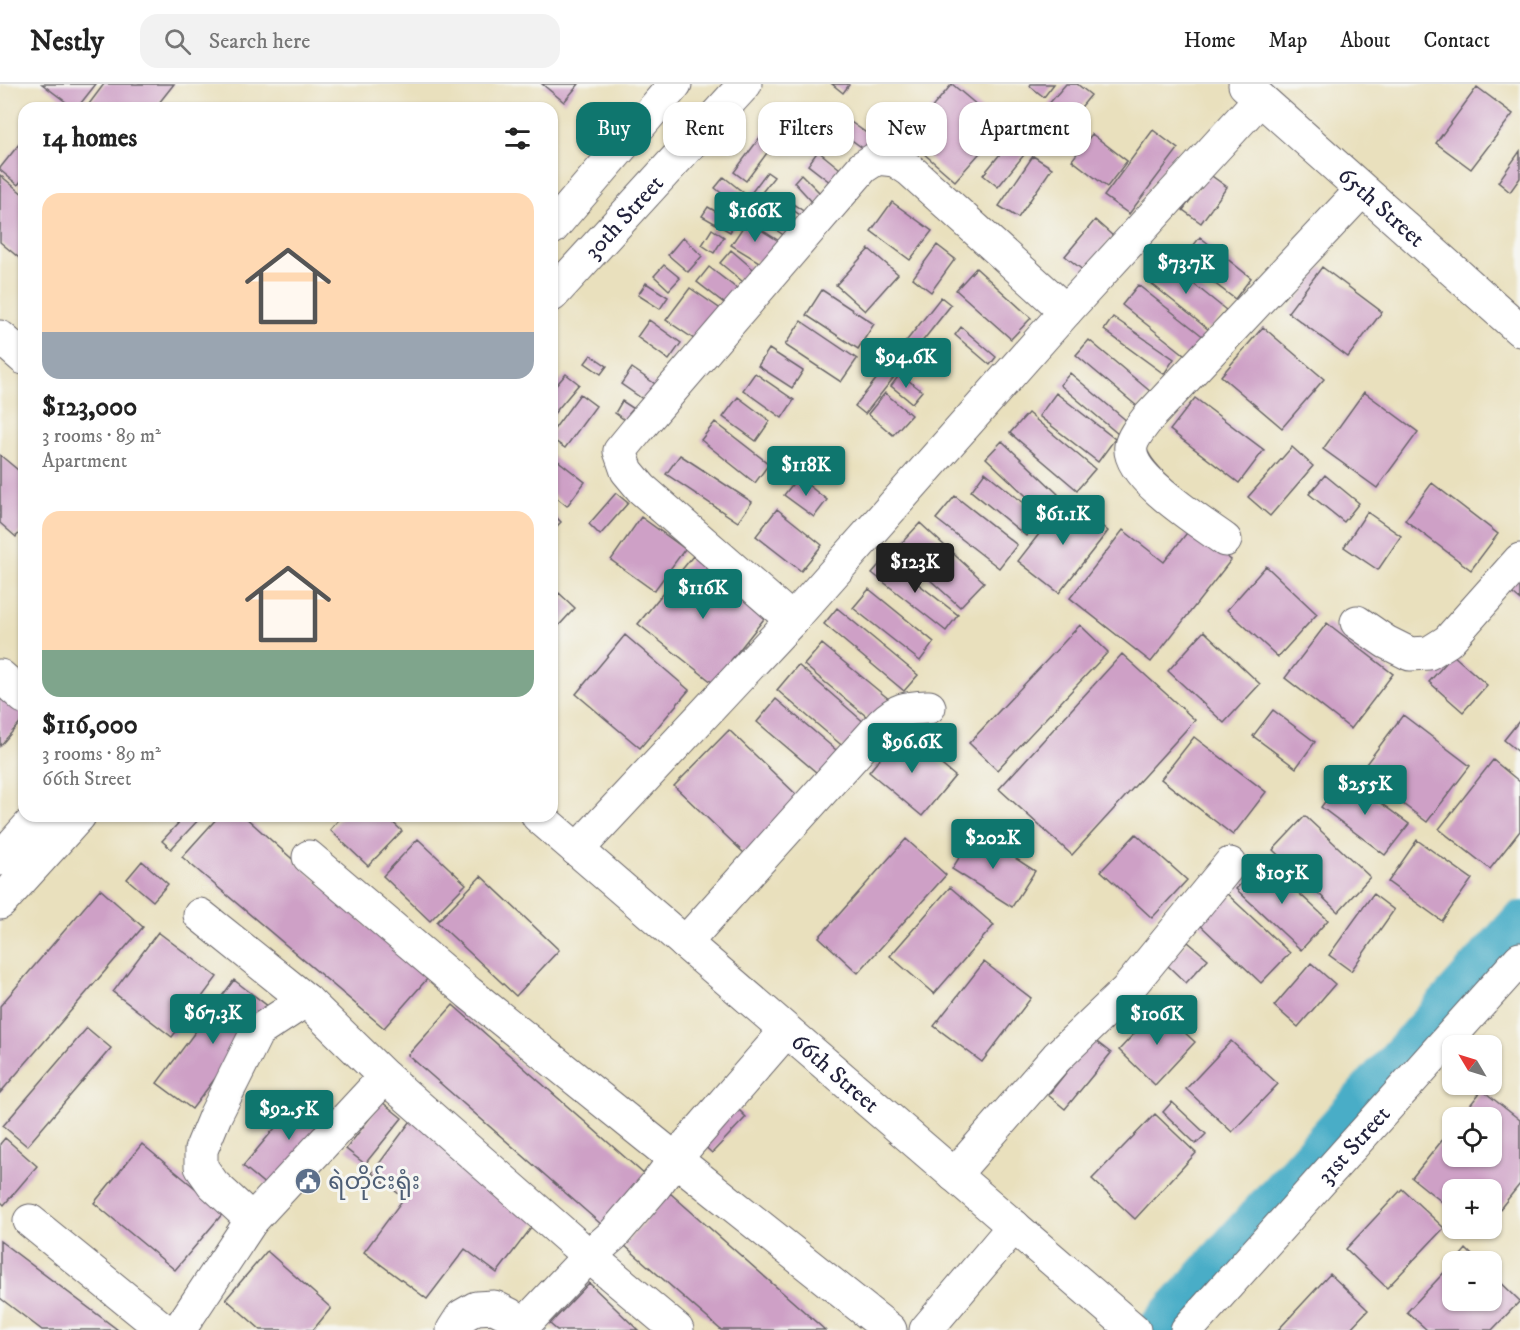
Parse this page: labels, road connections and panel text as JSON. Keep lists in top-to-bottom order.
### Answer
{
  "streets": {
    "street": [
      "65th Street",
      "30th Street",
      "66th Street",
      "31st Street"
    ]
  },
  "places": {
    "public building": ["ရဲတိုင်းရုံး"]
  },
  "north": "top left",
  "page": {
    "header": "Nestly",
    "search": "Search here",
    "nav": [
      "Home",
      "Map",
      "About",
      "Contact"
    ],
    "chip": [
      "Buy",
      "Rent",
      "Filters",
      "New",
      "Apartment"
    ],
    "heading": "14 homes",
    "list": [
      {
        "name": "$123,000",
        "note": "3 rooms · 89 m² · Apartment"
      },
      {
        "name": "$116,000",
        "note": "3 rooms · 89 m² · 66th Street"
      }
    ],
    "price": [
      "$166K",
      "$73.7K",
      "$94.6K",
      "$118K",
      "$61.1K",
      "$123K",
      "$116K",
      "$96.6K",
      "$255K",
      "$202K",
      "$105K",
      "$67.3K",
      "$106K",
      "$92.5K"
    ],
    "map_buttons": ["+", "−"]
  }
}
